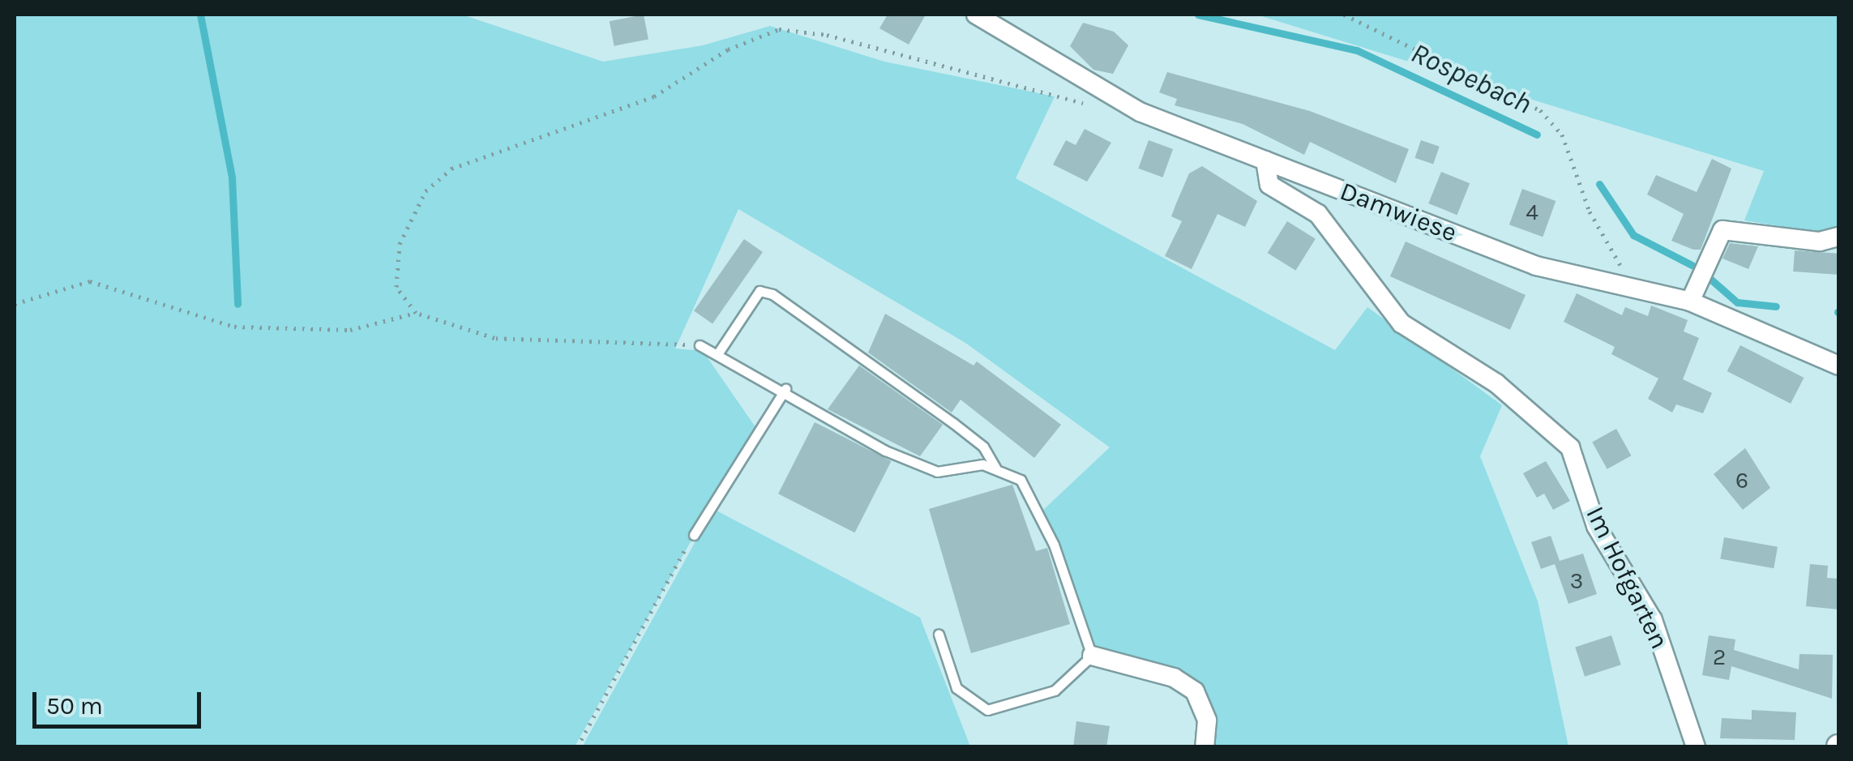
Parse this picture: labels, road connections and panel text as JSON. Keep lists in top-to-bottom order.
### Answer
{
  "streets": {
    "street": ["Damwiese", "Im Hofgarten"]
  },
  "crossings": [
    ["Damwiese", "Im Hofgarten"]
  ],
  "water": ["Rospebach"],
  "house_numbers": [
    "4",
    "6",
    "3",
    "2"
  ],
  "scale_bar": "50 m"
}
